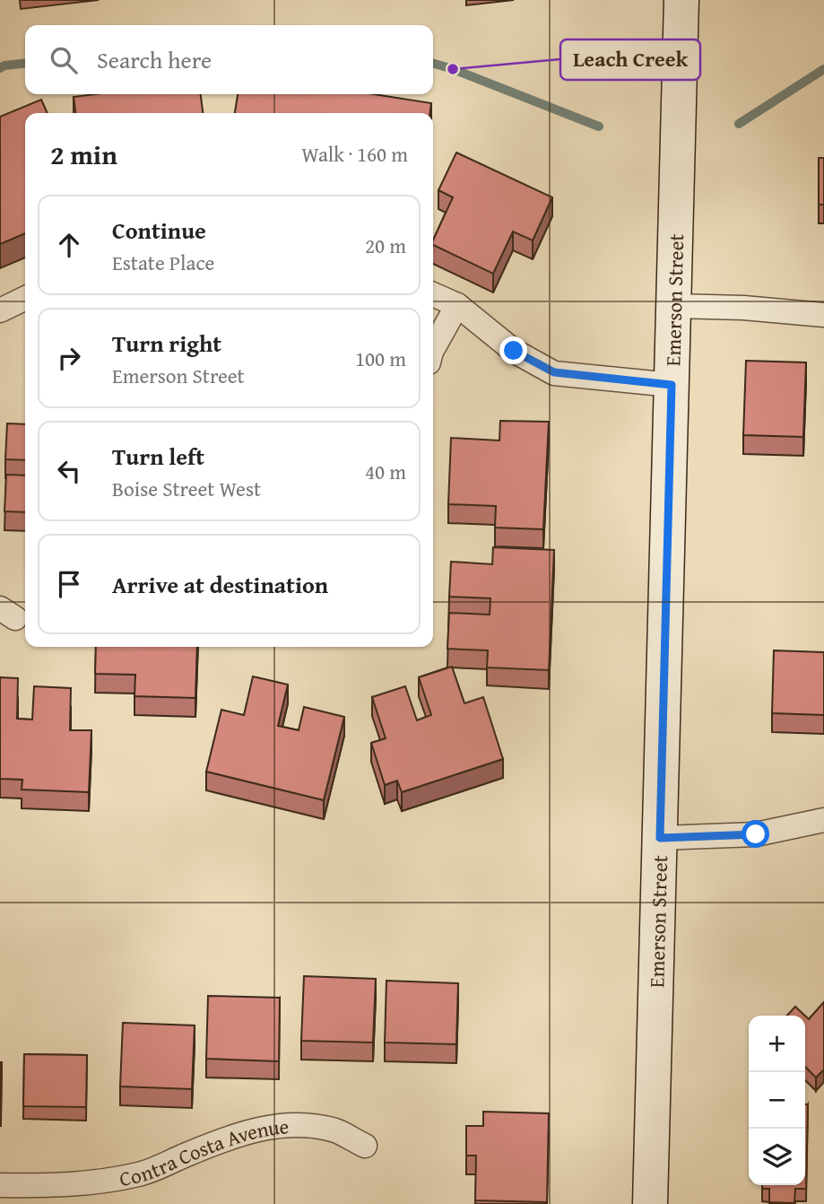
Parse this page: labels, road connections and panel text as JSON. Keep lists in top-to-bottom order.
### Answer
{
  "streets": {
    "main road": ["Emerson Street"],
    "street": ["Contra Costa Avenue"]
  },
  "places": ["Leach Creek"],
  "page": {
    "search": "Search here",
    "heading": ["2 min", "Walk · 160 m"],
    "list": [
      ["Continue", "Estate Place", "20 m"],
      ["Turn right", "Emerson Street", "100 m"],
      ["Turn left", "Boise Street West", "40 m"],
      "Arrive at destination"
    ],
    "map_buttons": ["+", "−"]
  }
}
